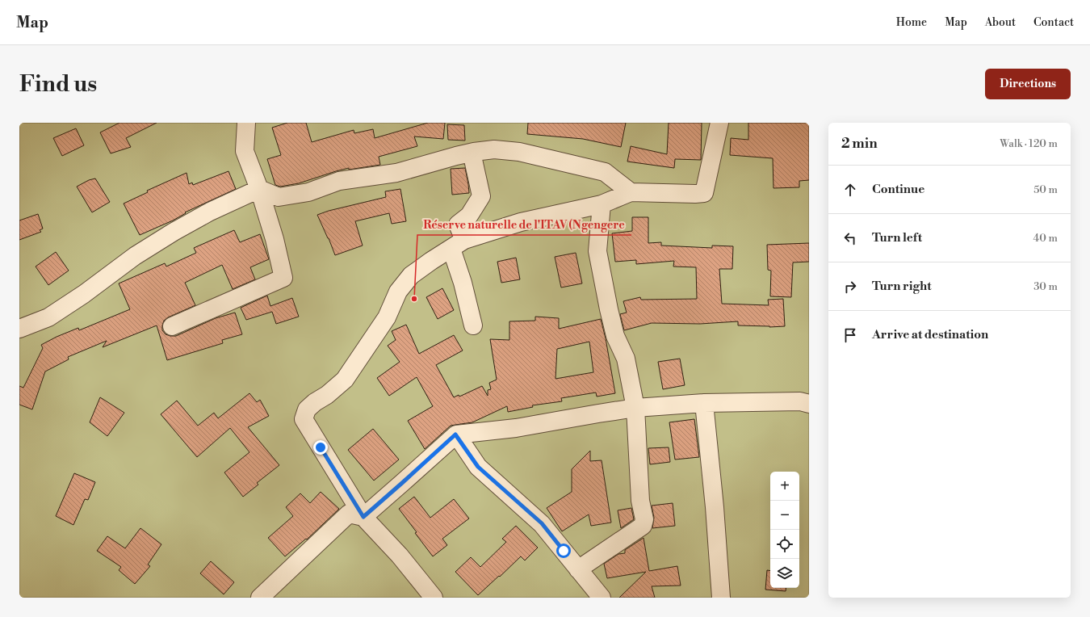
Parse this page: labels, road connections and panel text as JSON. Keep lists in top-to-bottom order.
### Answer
{
  "places": ["Réserve naturelle de l'ITAV (Ngengere"],
  "page": {
    "header": "Map",
    "nav": [
      "Home",
      "Map",
      "About",
      "Contact"
    ],
    "buttons": "Directions",
    "title": "Find us",
    "heading": ["2 min", "Walk · 120 m"],
    "list": [
      ["Continue", "50 m"],
      ["Turn left", "40 m"],
      ["Turn right", "30 m"],
      "Arrive at destination"
    ],
    "map_buttons": ["+", "−"]
  }
}
